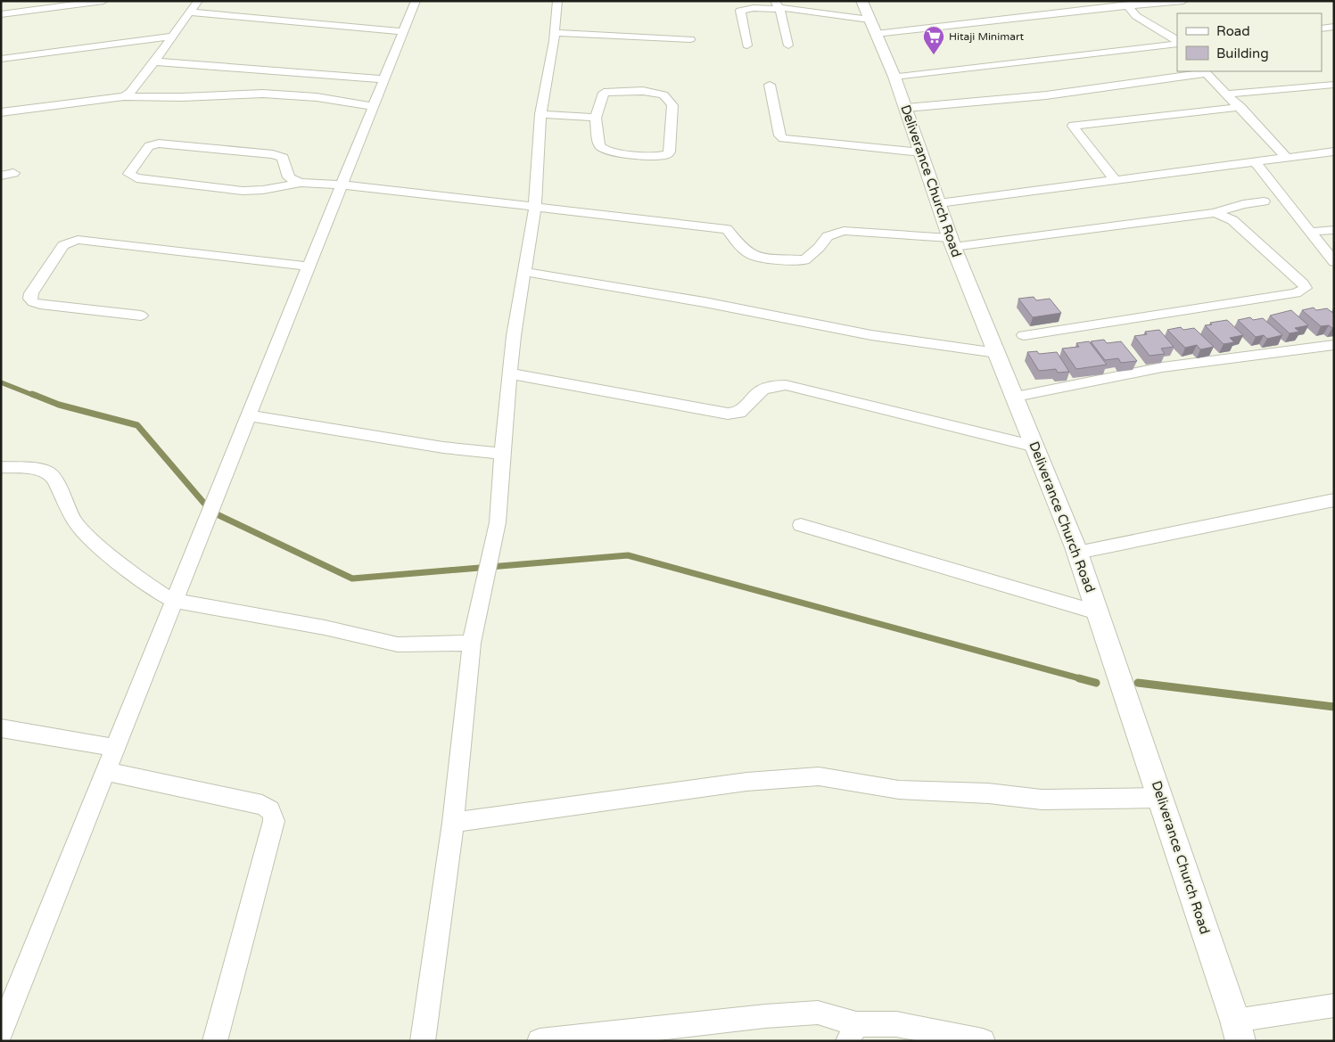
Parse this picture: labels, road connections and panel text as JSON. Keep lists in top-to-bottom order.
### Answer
{
  "streets": {
    "street": ["Deliverance Church Road"]
  },
  "places": {
    "supermarket": ["Hitaji Minimart"]
  },
  "legend": ["Road", "Building"]
}
